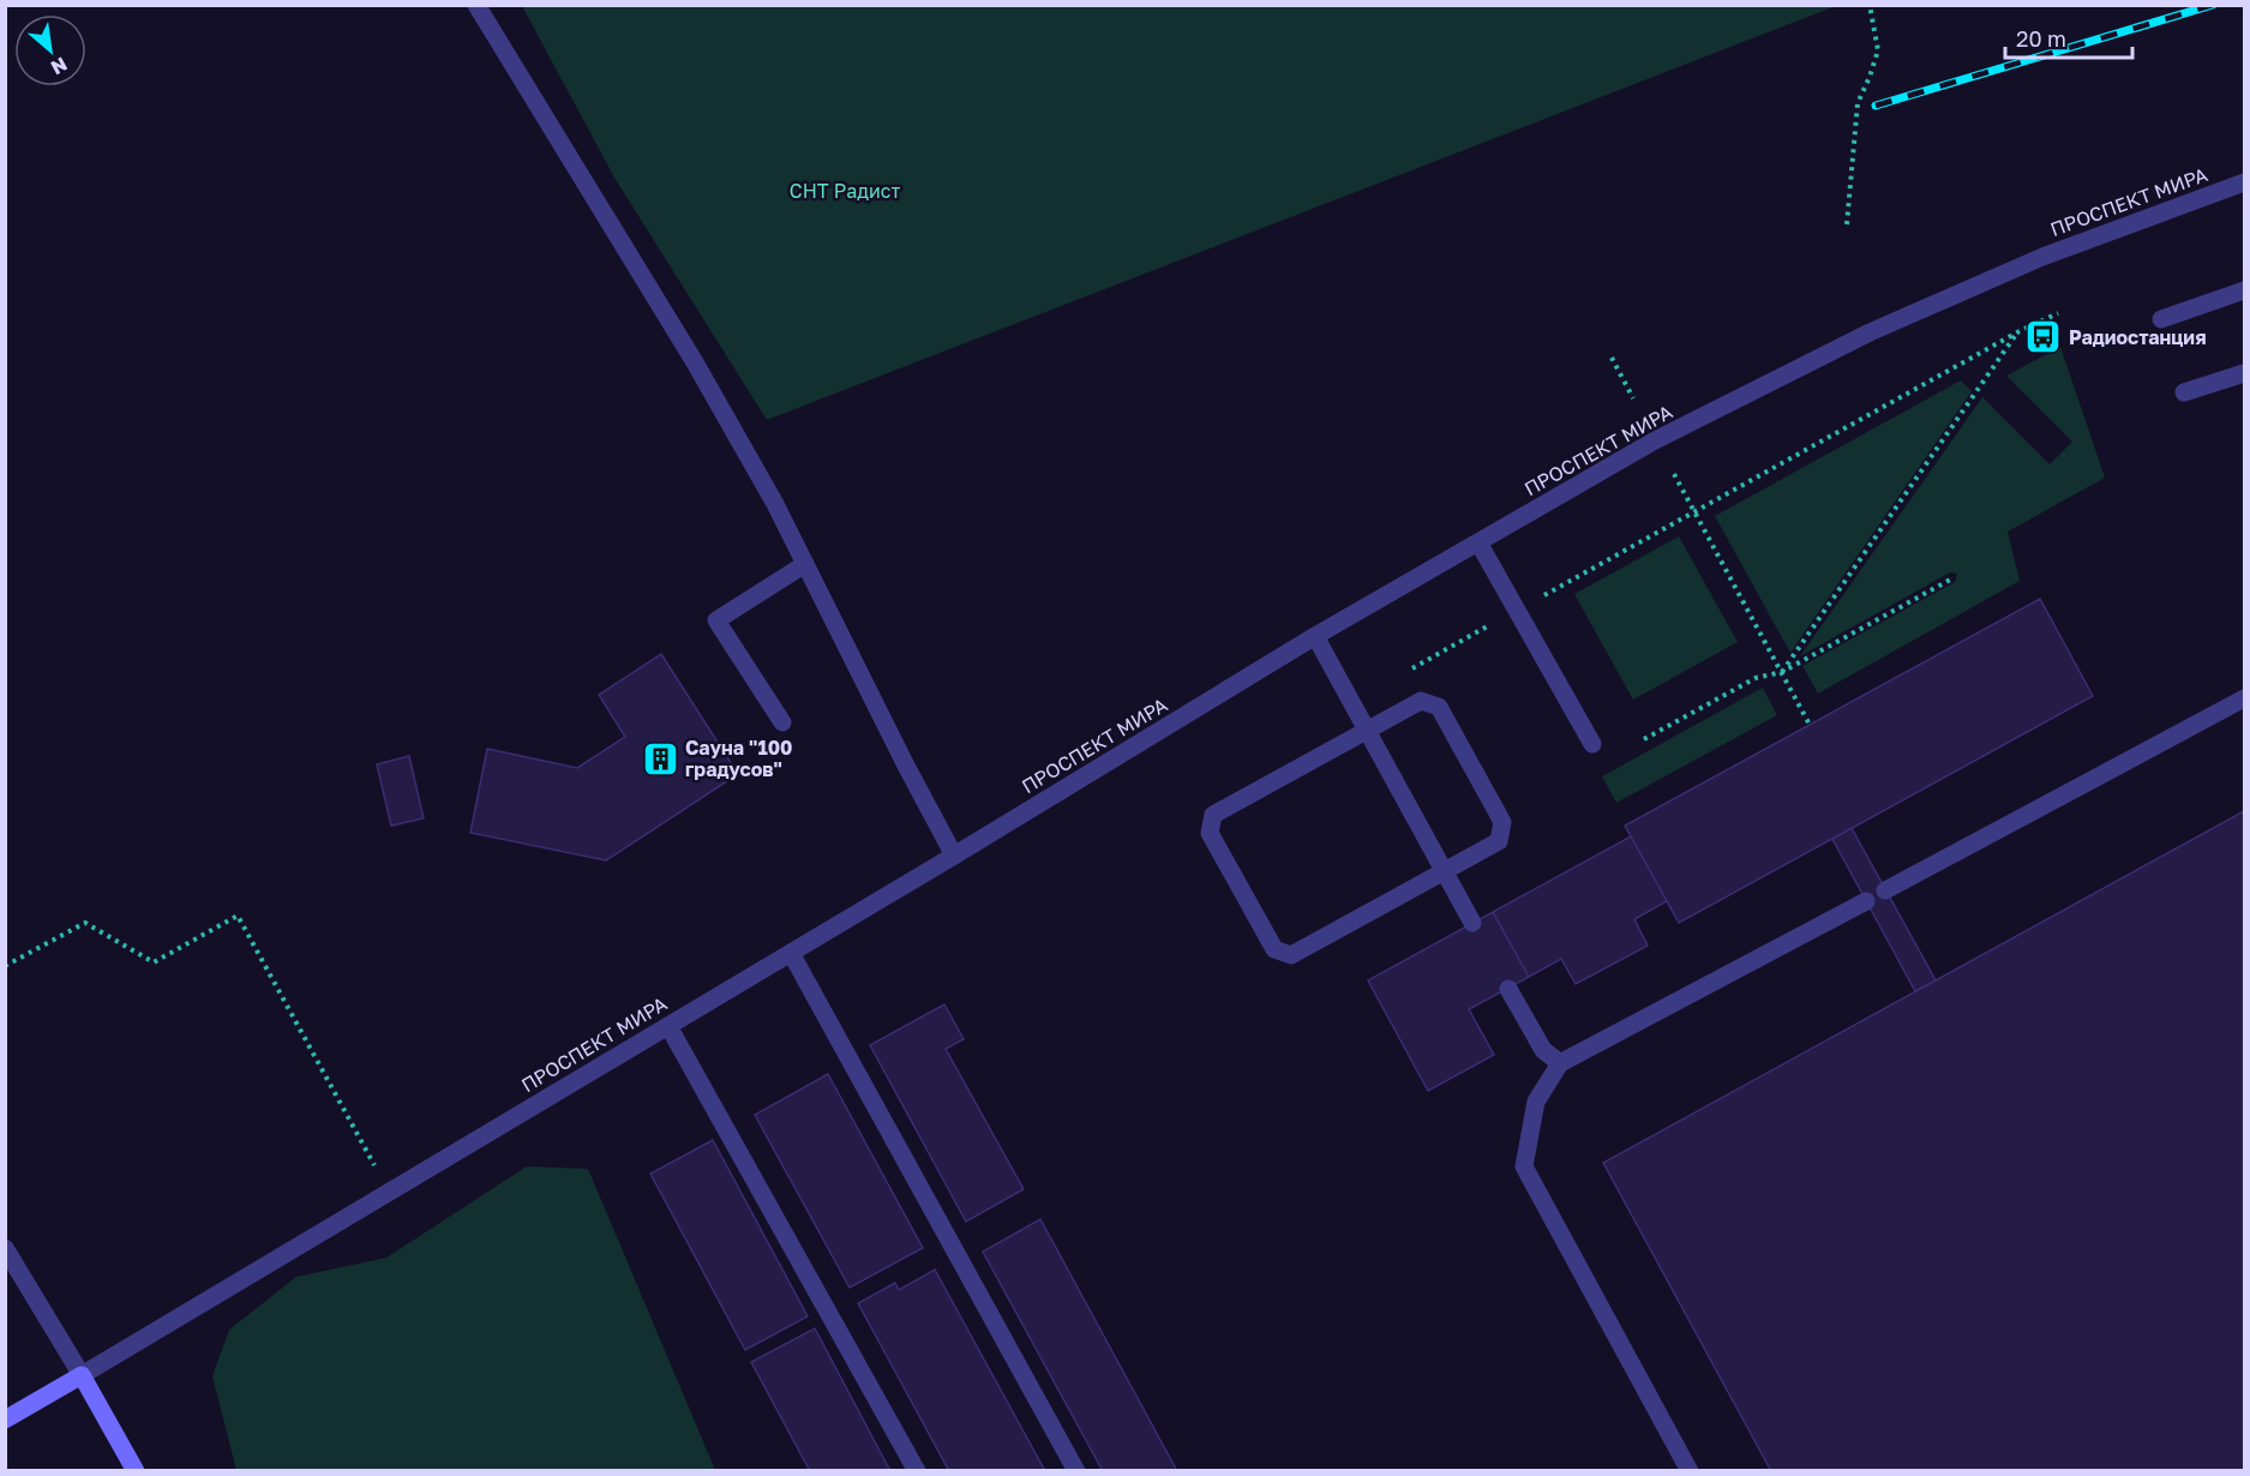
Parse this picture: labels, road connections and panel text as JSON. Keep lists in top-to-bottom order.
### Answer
{
  "streets": {
    "main road": ["ПРОСПЕКТ МИРА"]
  },
  "parks": ["СНТ Радист"],
  "places": {
    "bus stop": ["Радиостанция"],
    "building": ["Сауна \"100 градусов\""]
  },
  "scale_bar": "20 m",
  "north": "bottom right"
}
